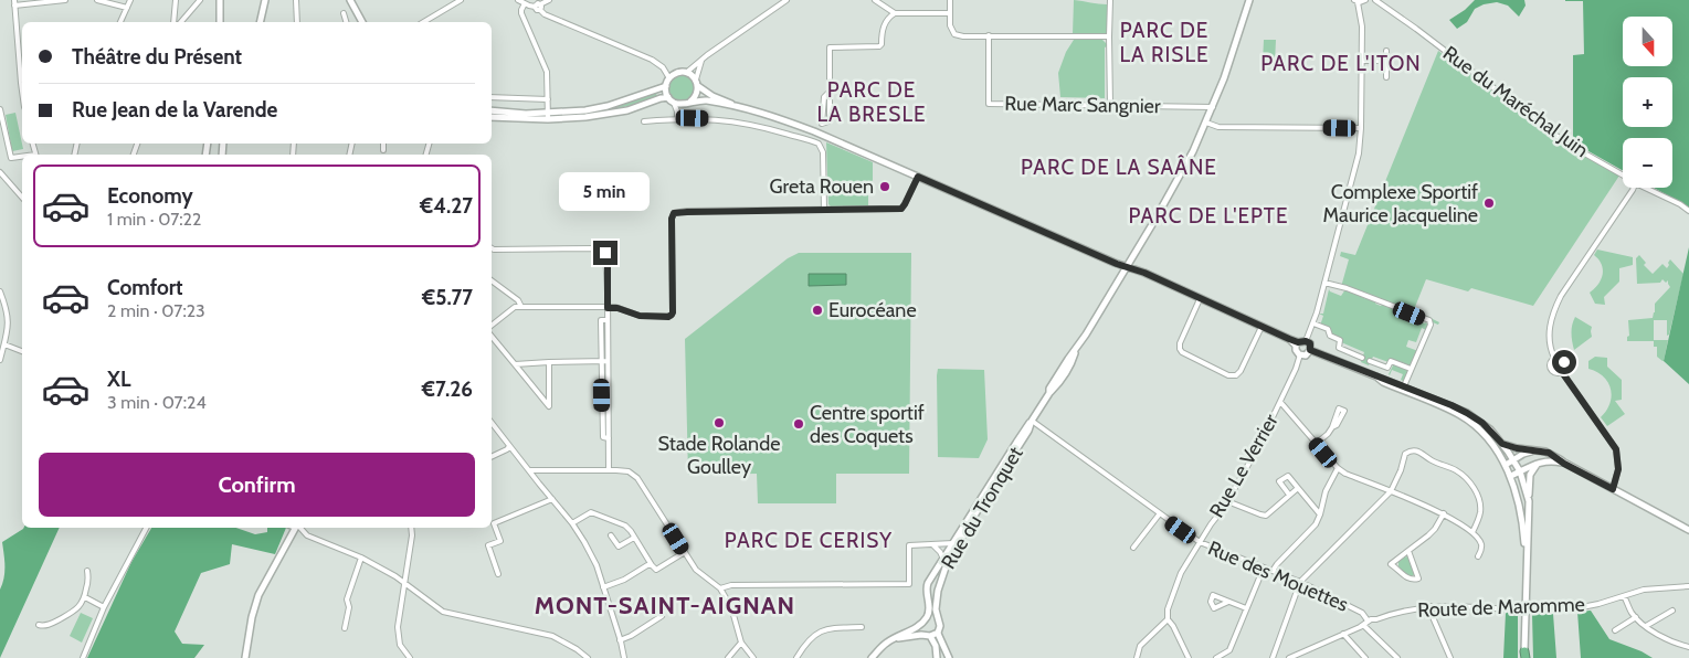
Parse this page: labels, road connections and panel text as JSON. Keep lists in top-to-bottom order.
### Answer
{
  "streets": {
    "street": [
      "Rue du Maréchal Juin",
      "Rue Marc Sangnier",
      "Rue Le Verrier",
      "Rue du Tronquet",
      "Rue des Mouettes",
      "Route de Maromme"
    ]
  },
  "crossings": [
    ["Rue Marc Sangnier", "Rue du Tronquet"],
    ["Rue Le Verrier", "Rue des Mouettes"],
    ["Rue du Tronquet", "Rue des Mouettes"],
    ["Rue des Mouettes", "Route de Maromme"]
  ],
  "districts": [
    "PARC DE LA RISLE",
    "PARC DE L'ITON",
    "PARC DE LA BRESLE",
    "PARC DE LA SAÂNE",
    "PARC DE L'EPTE",
    "PARC DE CERISY",
    "MONT-SAINT-AIGNAN"
  ],
  "places": [
    "Greta Rouen",
    "Complexe Sportif Maurice Jacqueline",
    "Eurocéane",
    "Stade Rolande Goulley",
    "Centre sportif des Coquets"
  ],
  "north": "bottom",
  "page": {
    "map_buttons": ["+", "−"],
    "banner": ["Théâtre du Présent", "Rue Jean de la Varende"],
    "list": [
      {
        "name": "Economy",
        "note": "1 min · 07:22",
        "value": "€4.27"
      },
      {
        "name": "Comfort",
        "note": "2 min · 07:23",
        "value": "€5.77"
      },
      {
        "name": "XL",
        "note": "3 min · 07:24",
        "value": "€7.26"
      }
    ],
    "bubble": "5 min",
    "buttons": "Confirm"
  }
}
